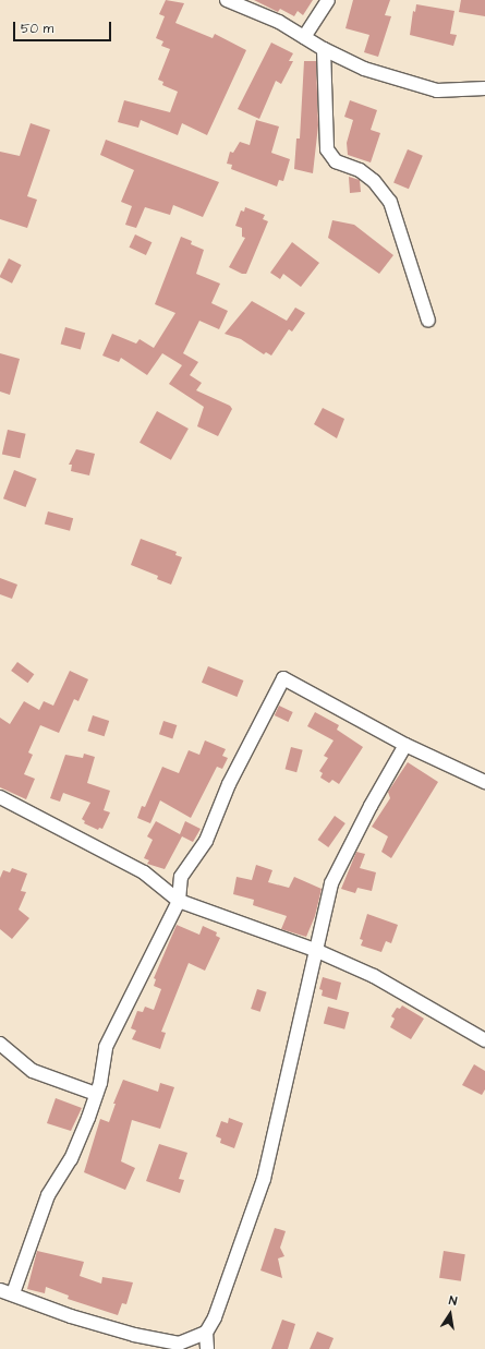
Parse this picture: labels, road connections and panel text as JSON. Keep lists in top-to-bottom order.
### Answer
{
  "scale_bar": "50 m",
  "north": "top"
}
